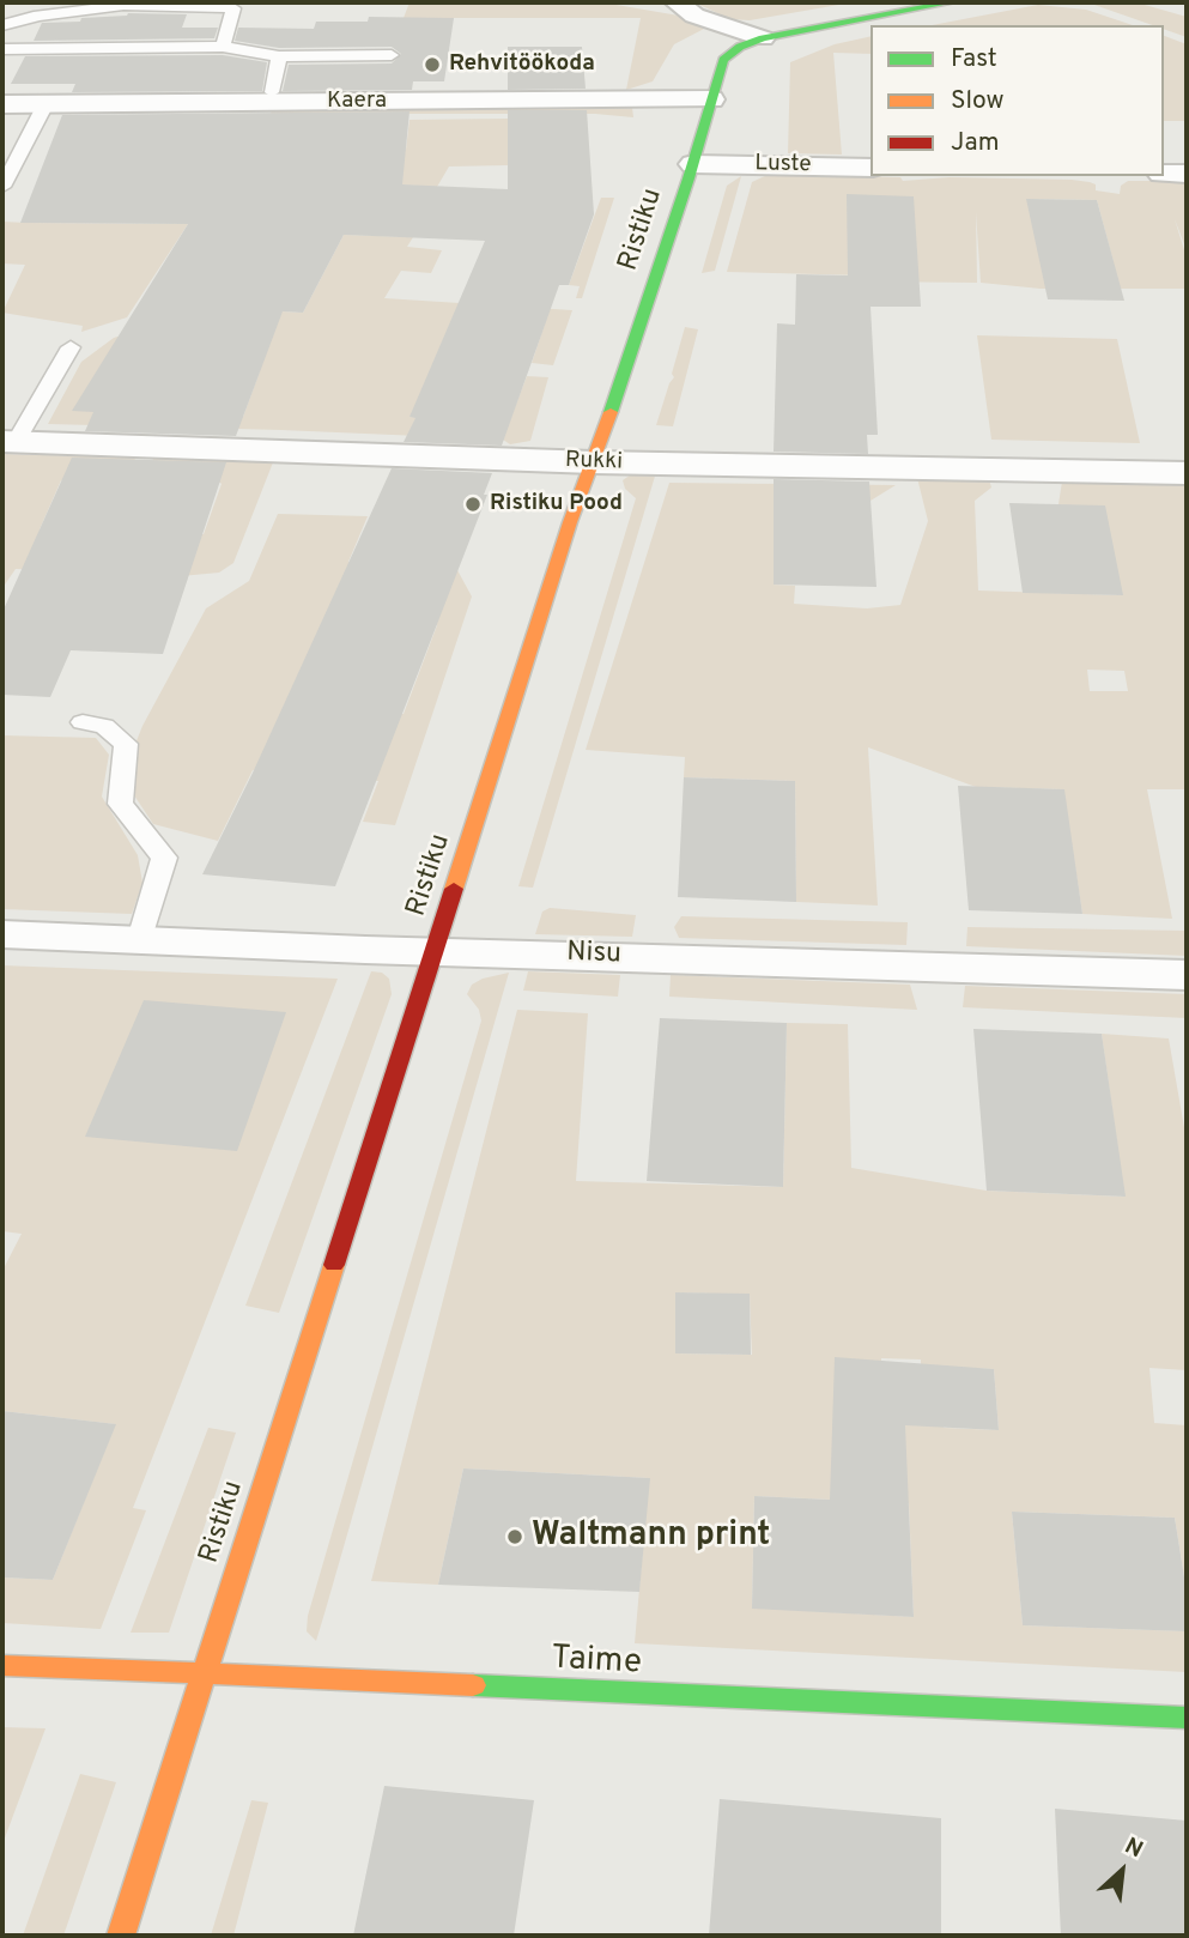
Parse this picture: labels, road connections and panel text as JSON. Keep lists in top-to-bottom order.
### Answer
{
  "streets": {
    "street": [
      "Kaera",
      "Luste",
      "Ristiku",
      "Rukki",
      "Nisu",
      "Taime"
    ]
  },
  "crossings": [
    ["Kaera", "Ristiku"],
    ["Luste", "Ristiku"],
    ["Ristiku", "Rukki"],
    ["Ristiku", "Nisu"],
    ["Ristiku", "Taime"]
  ],
  "places": ["Rehvitöökoda", "Ristiku Pood", "Waltmann print"],
  "legend": ["Fast", "Slow", "Jam"],
  "north": "top right"
}
